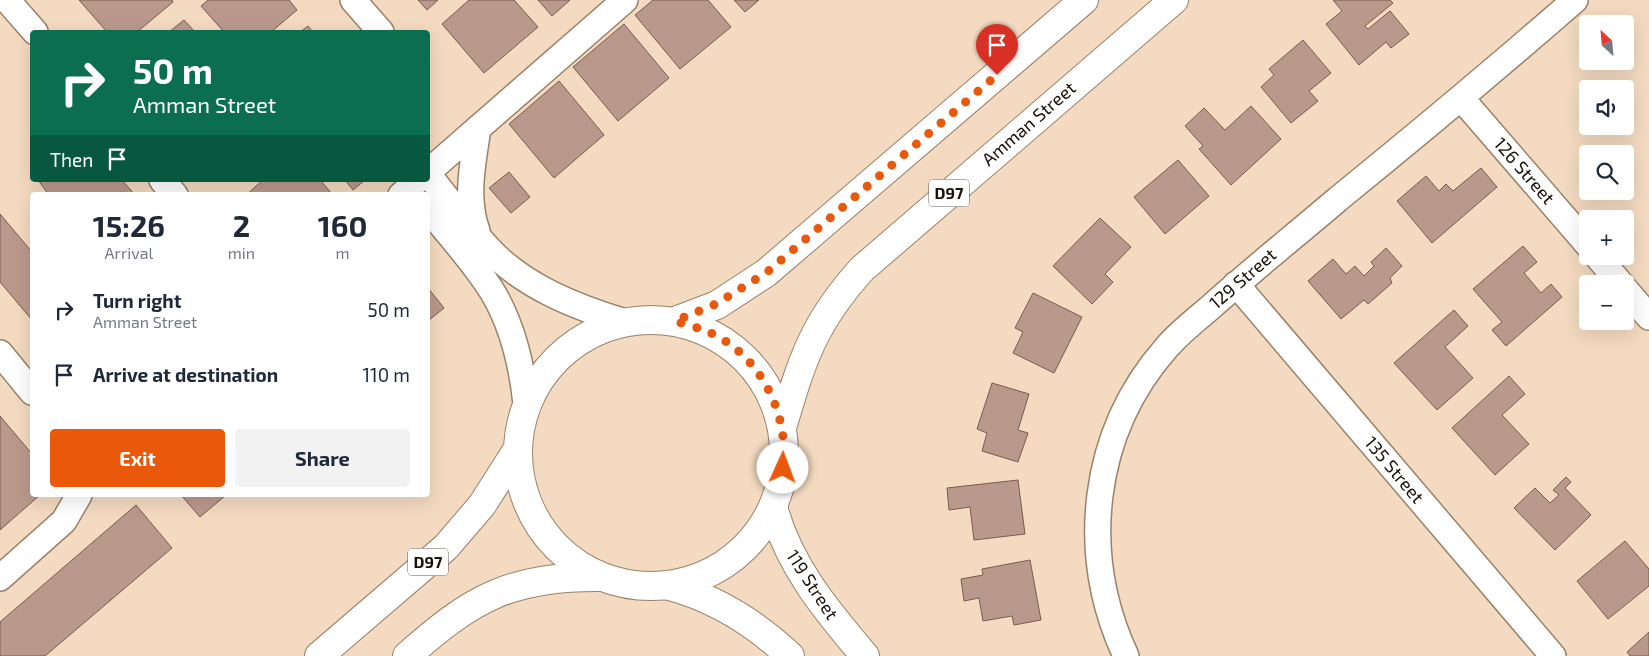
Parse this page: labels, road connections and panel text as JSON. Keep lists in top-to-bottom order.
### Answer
{
  "streets": {
    "main road": ["Amman Street", "D97", "119 Street"],
    "street": ["126 Street", "129 Street", "135 Street"]
  },
  "crossings": [
    ["126 Street", "129 Street"],
    ["129 Street", "135 Street"]
  ],
  "north": "top left",
  "page": {
    "map_buttons": ["+", "−"],
    "turn": ["50 m", "Amman Street"],
    "then": "Then",
    "eta": [
      "15:26",
      "Arrival",
      "2",
      "min",
      "160",
      "m"
    ],
    "list": [
      {
        "name": "Turn right",
        "note": "Amman Street",
        "value": "50 m"
      },
      {
        "name": "Arrive at destination",
        "value": "110 m"
      }
    ],
    "buttons": ["Exit", "Share"]
  }
}
